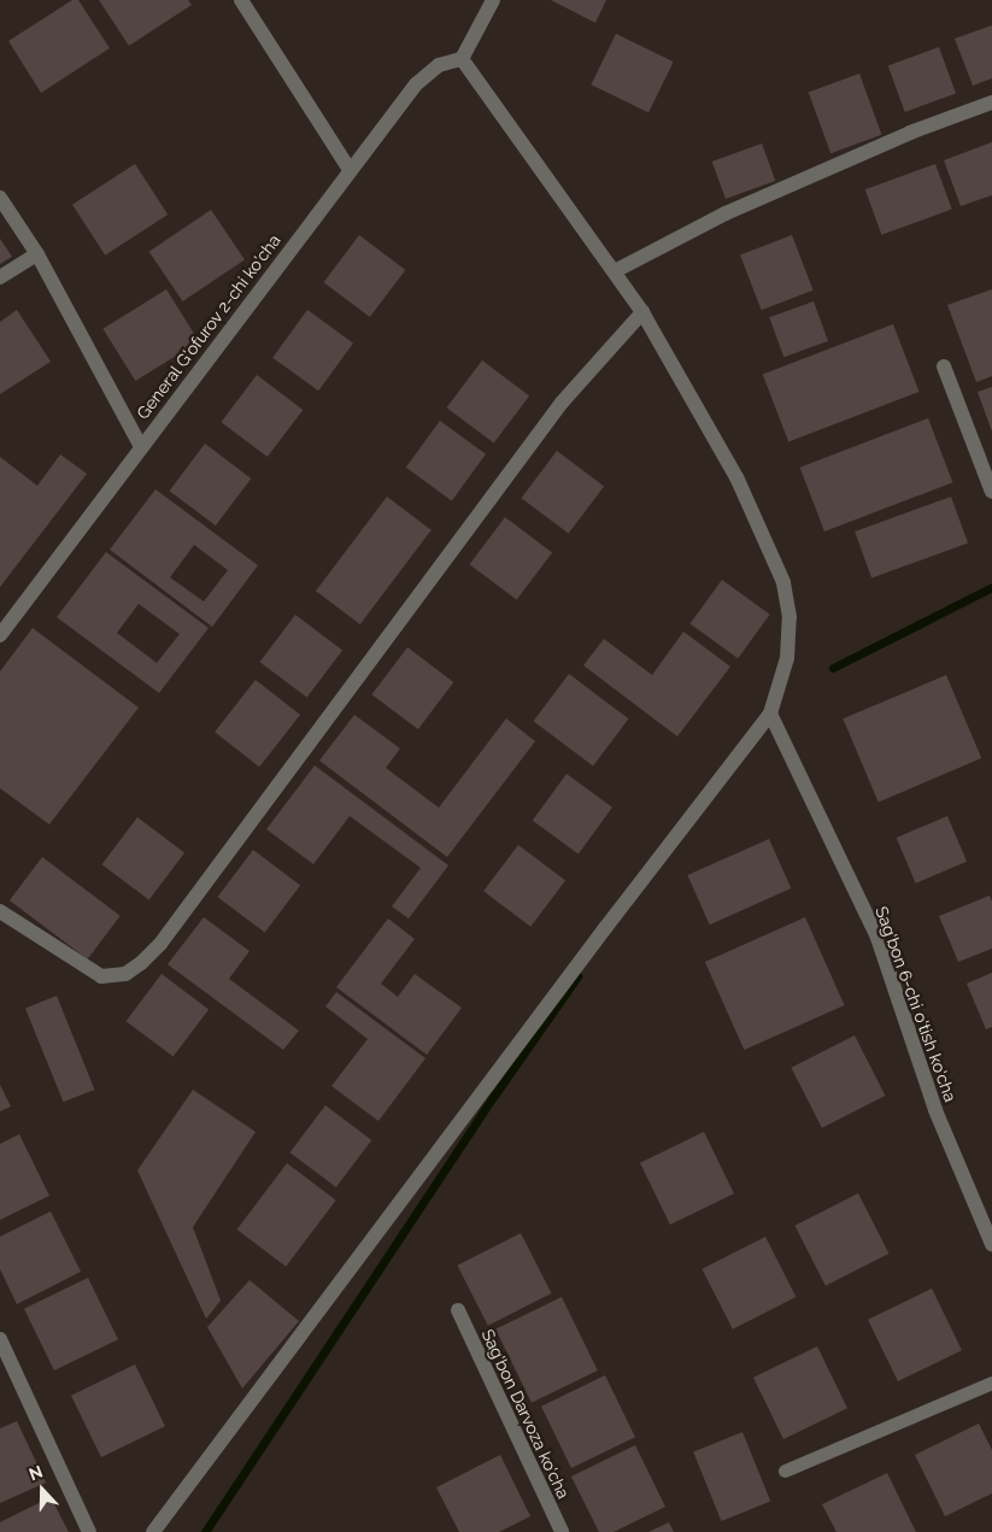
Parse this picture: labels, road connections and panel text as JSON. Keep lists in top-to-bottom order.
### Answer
{
  "streets": {
    "street": ["General G'ofurov 2-chi ko'cha", "Sag'bon 6-chi o'tish ko'cha", "Sag'bon Darvoza ko'cha"]
  },
  "north": "top"
}
